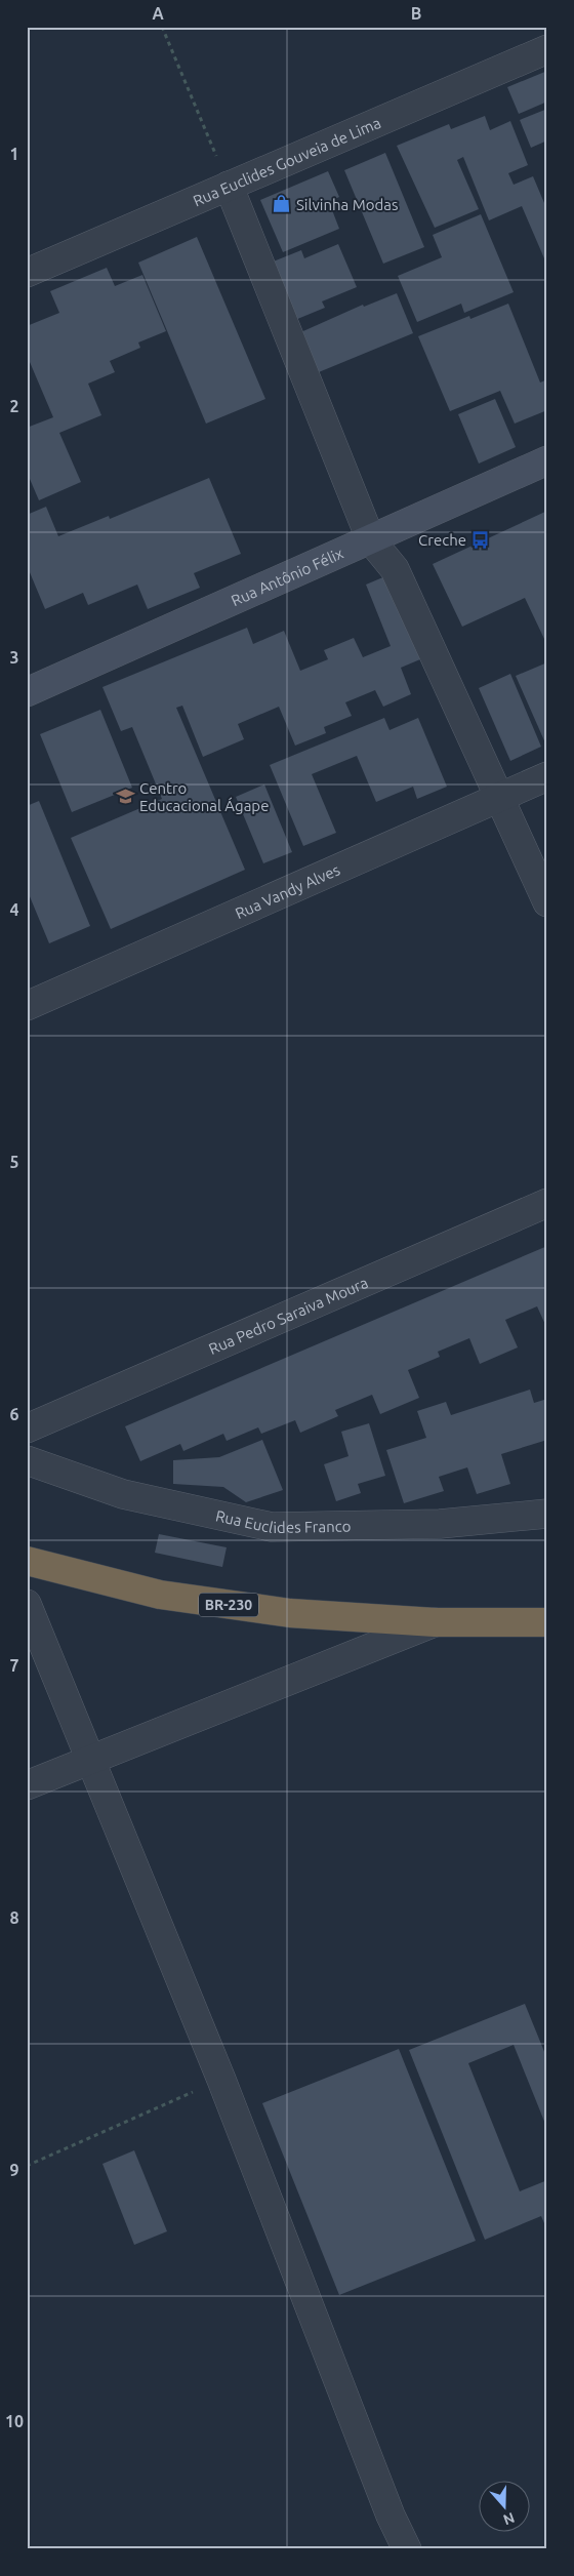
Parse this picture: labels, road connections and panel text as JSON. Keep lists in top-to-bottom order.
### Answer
{
  "streets": {
    "highway": ["BR-230"],
    "main road": ["Rua Antônio Félix"],
    "street": [
      "Rua Euclides Gouveia de Lima",
      "Rua Vandy Alves",
      "Rua Pedro Saraiva Moura",
      "Rua Euclides Franco"
    ]
  },
  "places": {
    "shop": ["Silvinha Modas"],
    "bus stop": ["Creche"],
    "school or university": ["Centro Educacional Ágape"]
  },
  "north": "bottom",
  "grid": {
    "columns": ["A", "B"],
    "rows": [
      "1",
      "2",
      "3",
      "4",
      "5",
      "6",
      "7",
      "8",
      "9",
      "10"
    ]
  }
}
